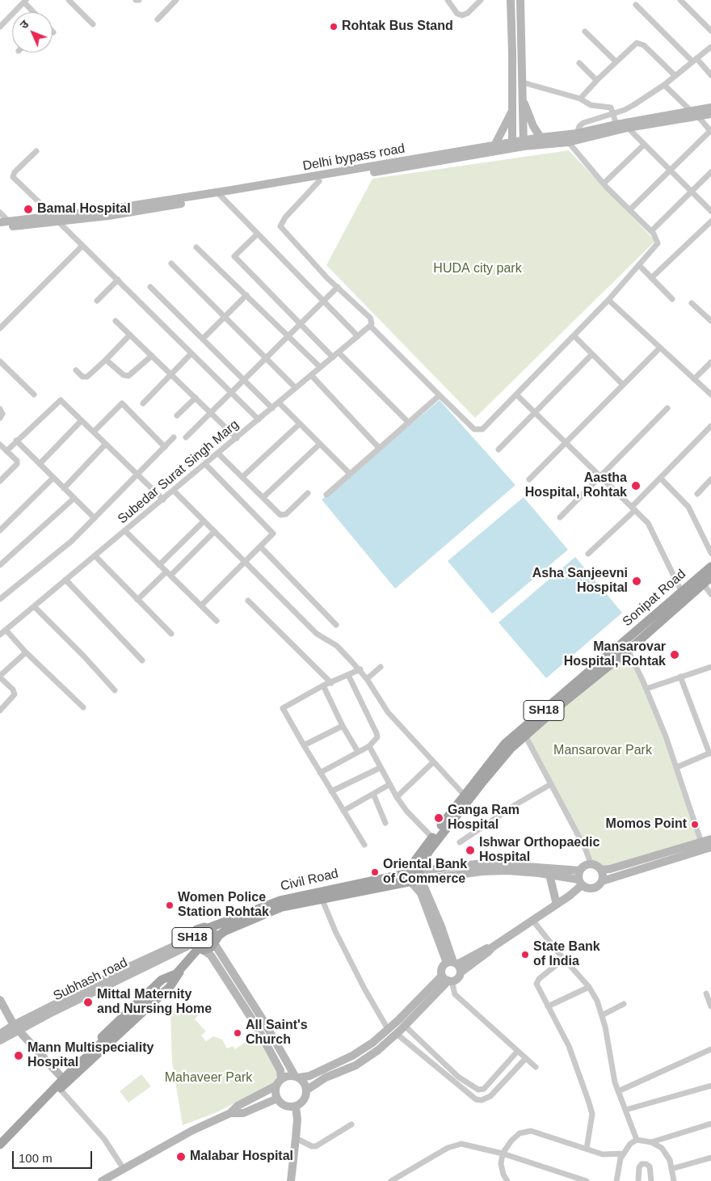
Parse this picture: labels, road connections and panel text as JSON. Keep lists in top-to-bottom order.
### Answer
{
  "streets": {
    "main road": [
      "Delhi bypass road",
      "Sonipat Road",
      "SH18",
      "Civil Road",
      "Subhash road"
    ],
    "street": ["Subedar Surat Singh Marg"]
  },
  "crossings": [
    ["Sonipat Road", "Civil Road"],
    ["SH18", "Civil Road"],
    ["SH18", "Subhash road"],
    ["Civil Road", "Subhash road"]
  ],
  "parks": ["HUDA city park", "Mansarovar Park", "Mahaveer Park"],
  "places": [
    "Rohtak Bus Stand",
    "Bamal Hospital",
    "Aastha Hospital, Rohtak",
    "Asha Sanjeevni Hospital",
    "Mansarovar Hospital, Rohtak",
    "Ganga Ram Hospital",
    "Momos Point",
    "Ishwar Orthopaedic Hospital",
    "Oriental Bank of Commerce",
    "Women Police Station Rohtak",
    "State Bank of India",
    "Mittal Maternity and Nursing Home",
    "All Saint's Church",
    "Mann Multispeciality Hospital",
    "Malabar Hospital"
  ],
  "scale_bar": "100 m",
  "north": "top left"
}
